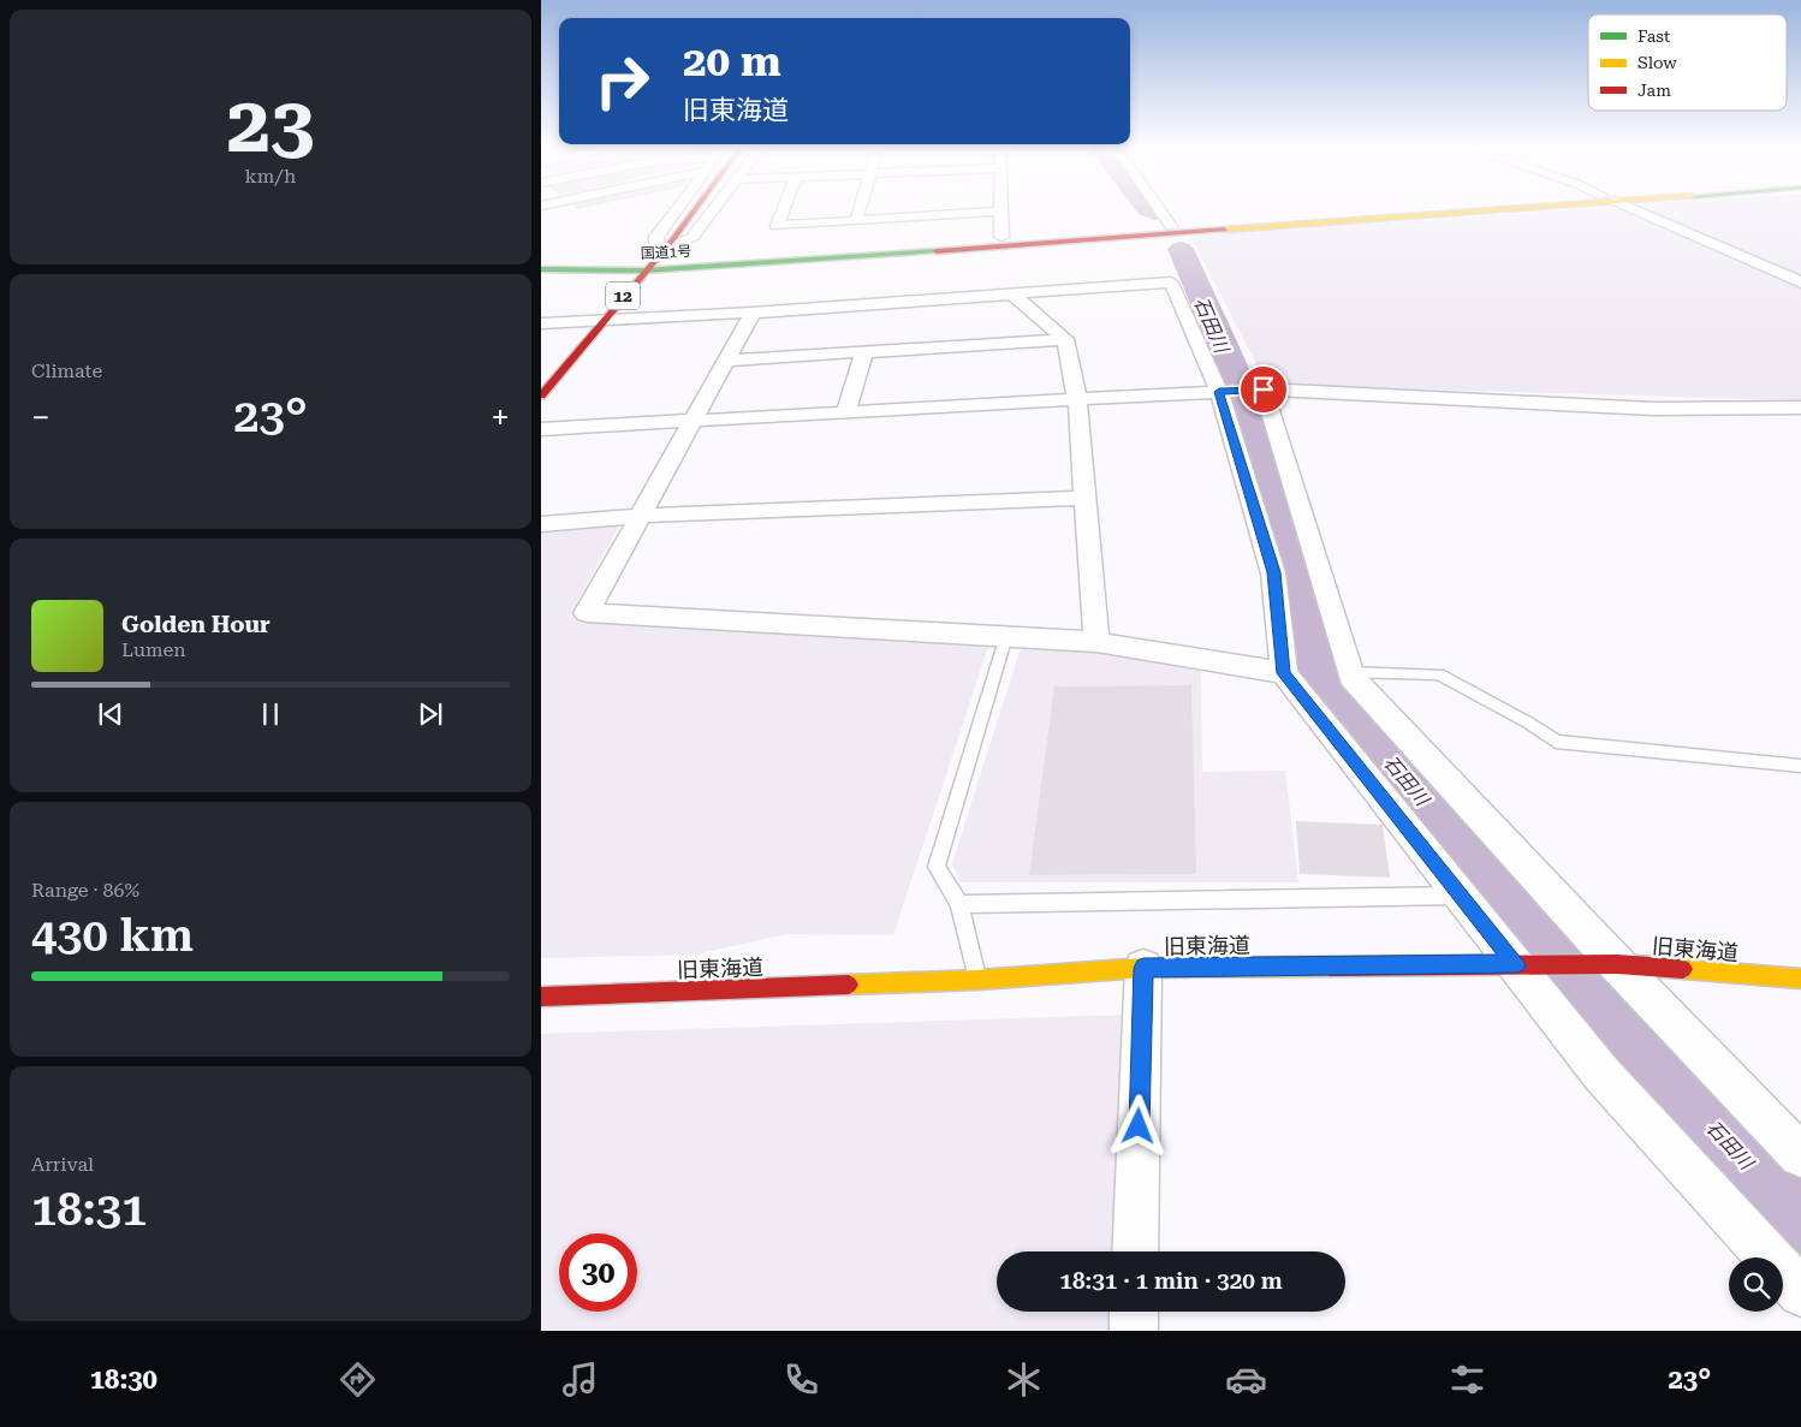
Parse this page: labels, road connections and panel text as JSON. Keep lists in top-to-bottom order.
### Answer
{
  "streets": {
    "main road": ["国道1号", "12", "旧東海道"]
  },
  "crossings": [
    ["国道1号", "12"]
  ],
  "water": ["石田川"],
  "legend": ["Fast", "Slow", "Jam"],
  "page": {
    "tile": [
      ["23", "km/h"],
      "Climate",
      ["Range · 86%", "430 km"],
      ["Arrival", "18:31"]
    ],
    "turn": ["20 m", "旧東海道"],
    "heat": ["−", "23°", "+"],
    "song": ["Golden Hour", "Lumen"],
    "limit": "30",
    "trip": "18:31 · 1 min · 320 m",
    "tabs": ["18:30", "23°"]
  }
}
